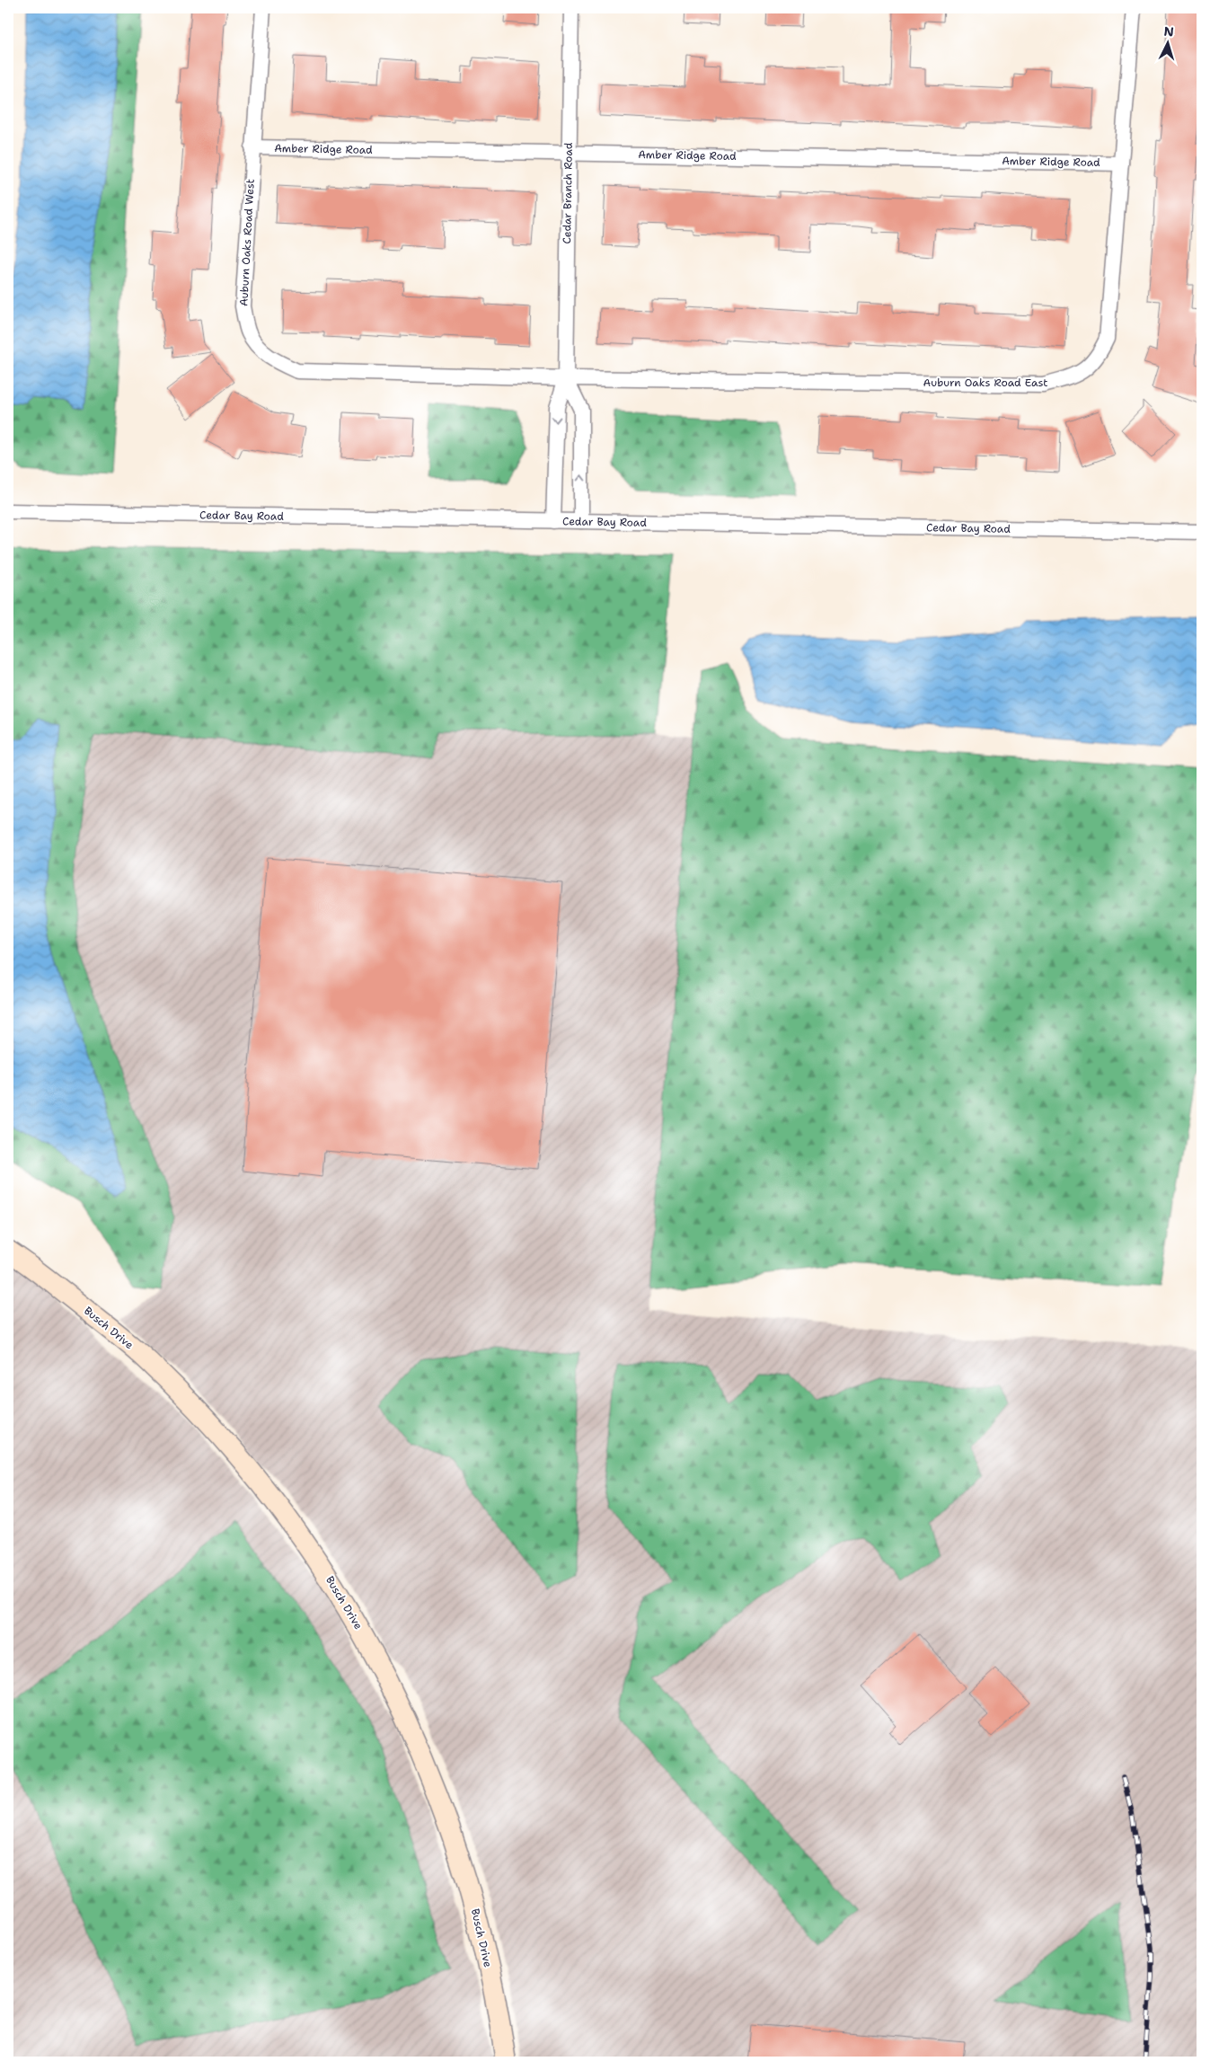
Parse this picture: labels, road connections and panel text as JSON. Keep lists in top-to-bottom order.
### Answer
{
  "streets": {
    "street": [
      "Amber Ridge Road",
      "Cedar Branch Road",
      "Auburn Oaks Road West",
      "Auburn Oaks Road East",
      "Cedar Bay Road",
      "Busch Drive"
    ]
  },
  "crossings": [
    ["Amber Ridge Road", "Cedar Branch Road"],
    ["Amber Ridge Road", "Auburn Oaks Road West"],
    ["Amber Ridge Road", "Auburn Oaks Road East"],
    ["Cedar Branch Road", "Auburn Oaks Road West"],
    ["Cedar Branch Road", "Auburn Oaks Road East"],
    ["Cedar Branch Road", "Cedar Bay Road"],
    ["Auburn Oaks Road West", "Auburn Oaks Road East"]
  ],
  "north": "top"
}
